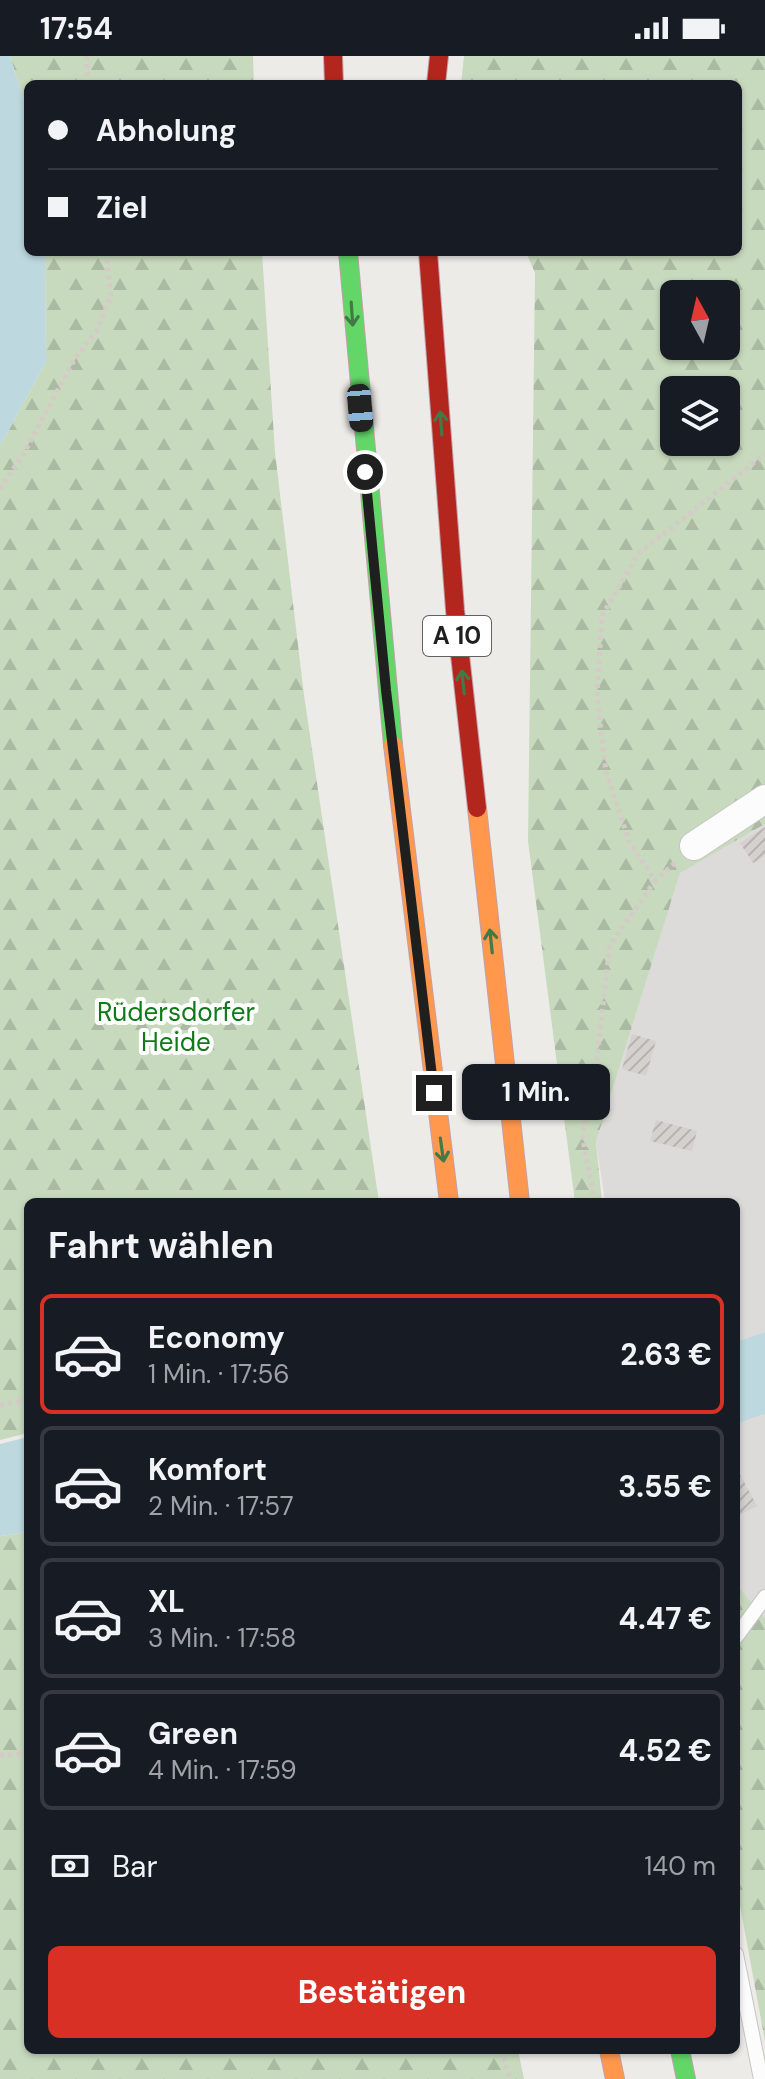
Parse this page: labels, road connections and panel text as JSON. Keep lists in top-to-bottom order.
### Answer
{
  "streets": {
    "highway": ["A 10"]
  },
  "parks": ["Rüdersdorfer Heide"],
  "north": "top",
  "page": {
    "status": "17:54",
    "banner": ["Abholung", "Ziel"],
    "bubble": "1 Min.",
    "heading": "Fahrt wählen",
    "list": [
      {
        "name": "Economy",
        "note": "1 Min. · 17:56",
        "value": "2.63 €"
      },
      {
        "name": "Komfort",
        "note": "2 Min. · 17:57",
        "value": "3.55 €"
      },
      {
        "name": "XL",
        "note": "3 Min. · 17:58",
        "value": "4.47 €"
      },
      {
        "name": "Green",
        "note": "4 Min. · 17:59",
        "value": "4.52 €"
      }
    ],
    "pay": ["Bar", "140 m"],
    "buttons": "Bestätigen"
  }
}
